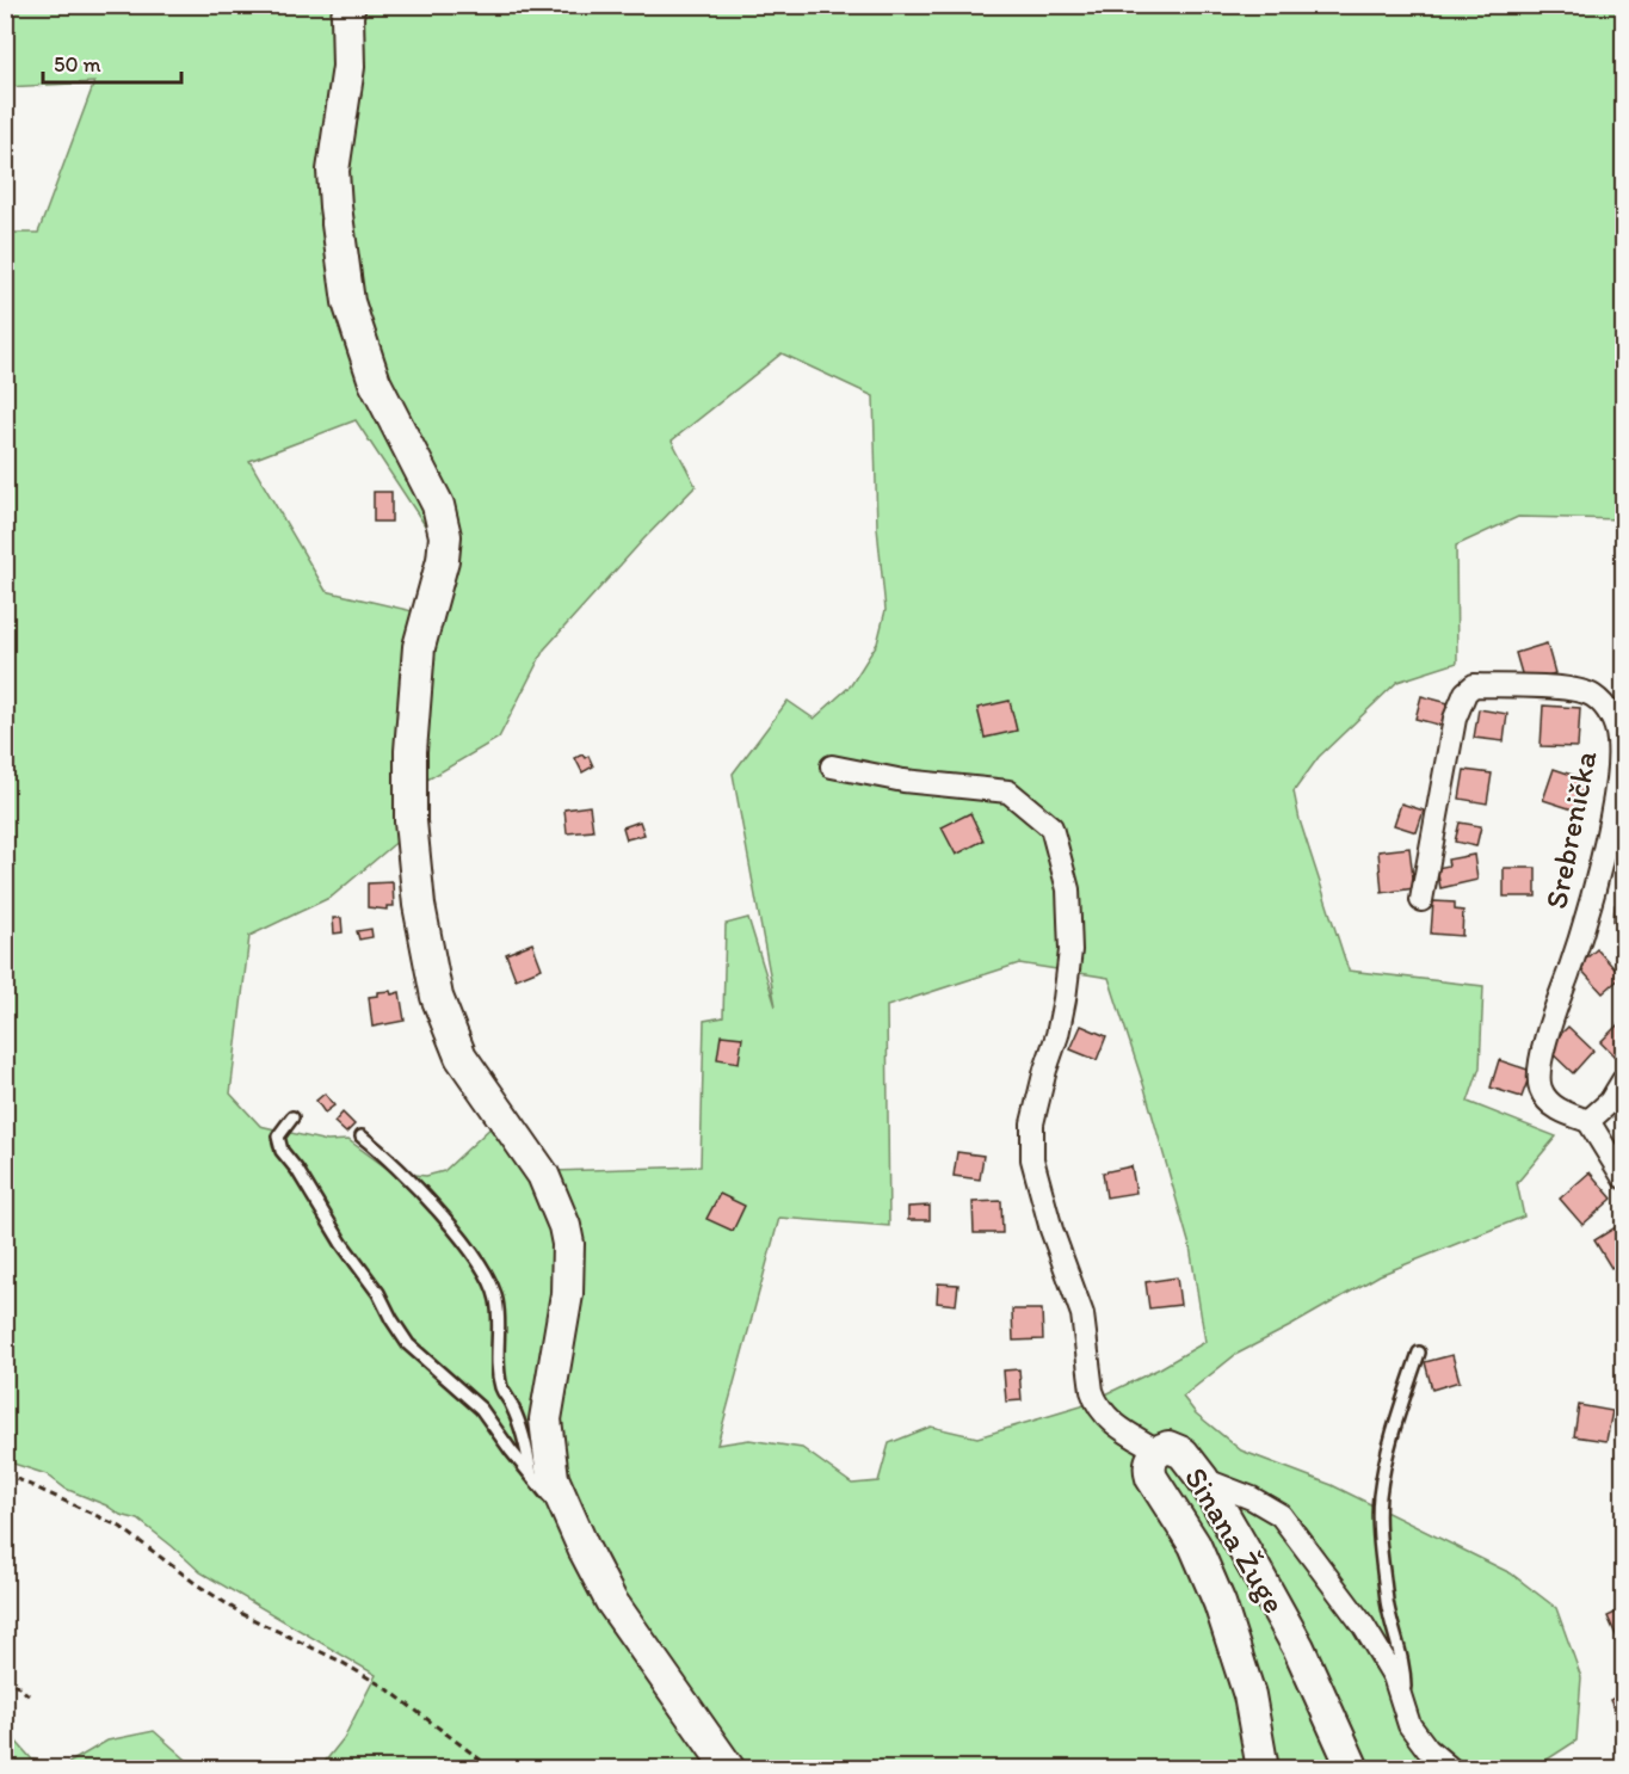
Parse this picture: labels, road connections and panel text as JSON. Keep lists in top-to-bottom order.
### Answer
{
  "streets": {
    "main road": ["Sinana Žuge"],
    "street": ["Srebrenička"]
  },
  "scale_bar": "50 m"
}
